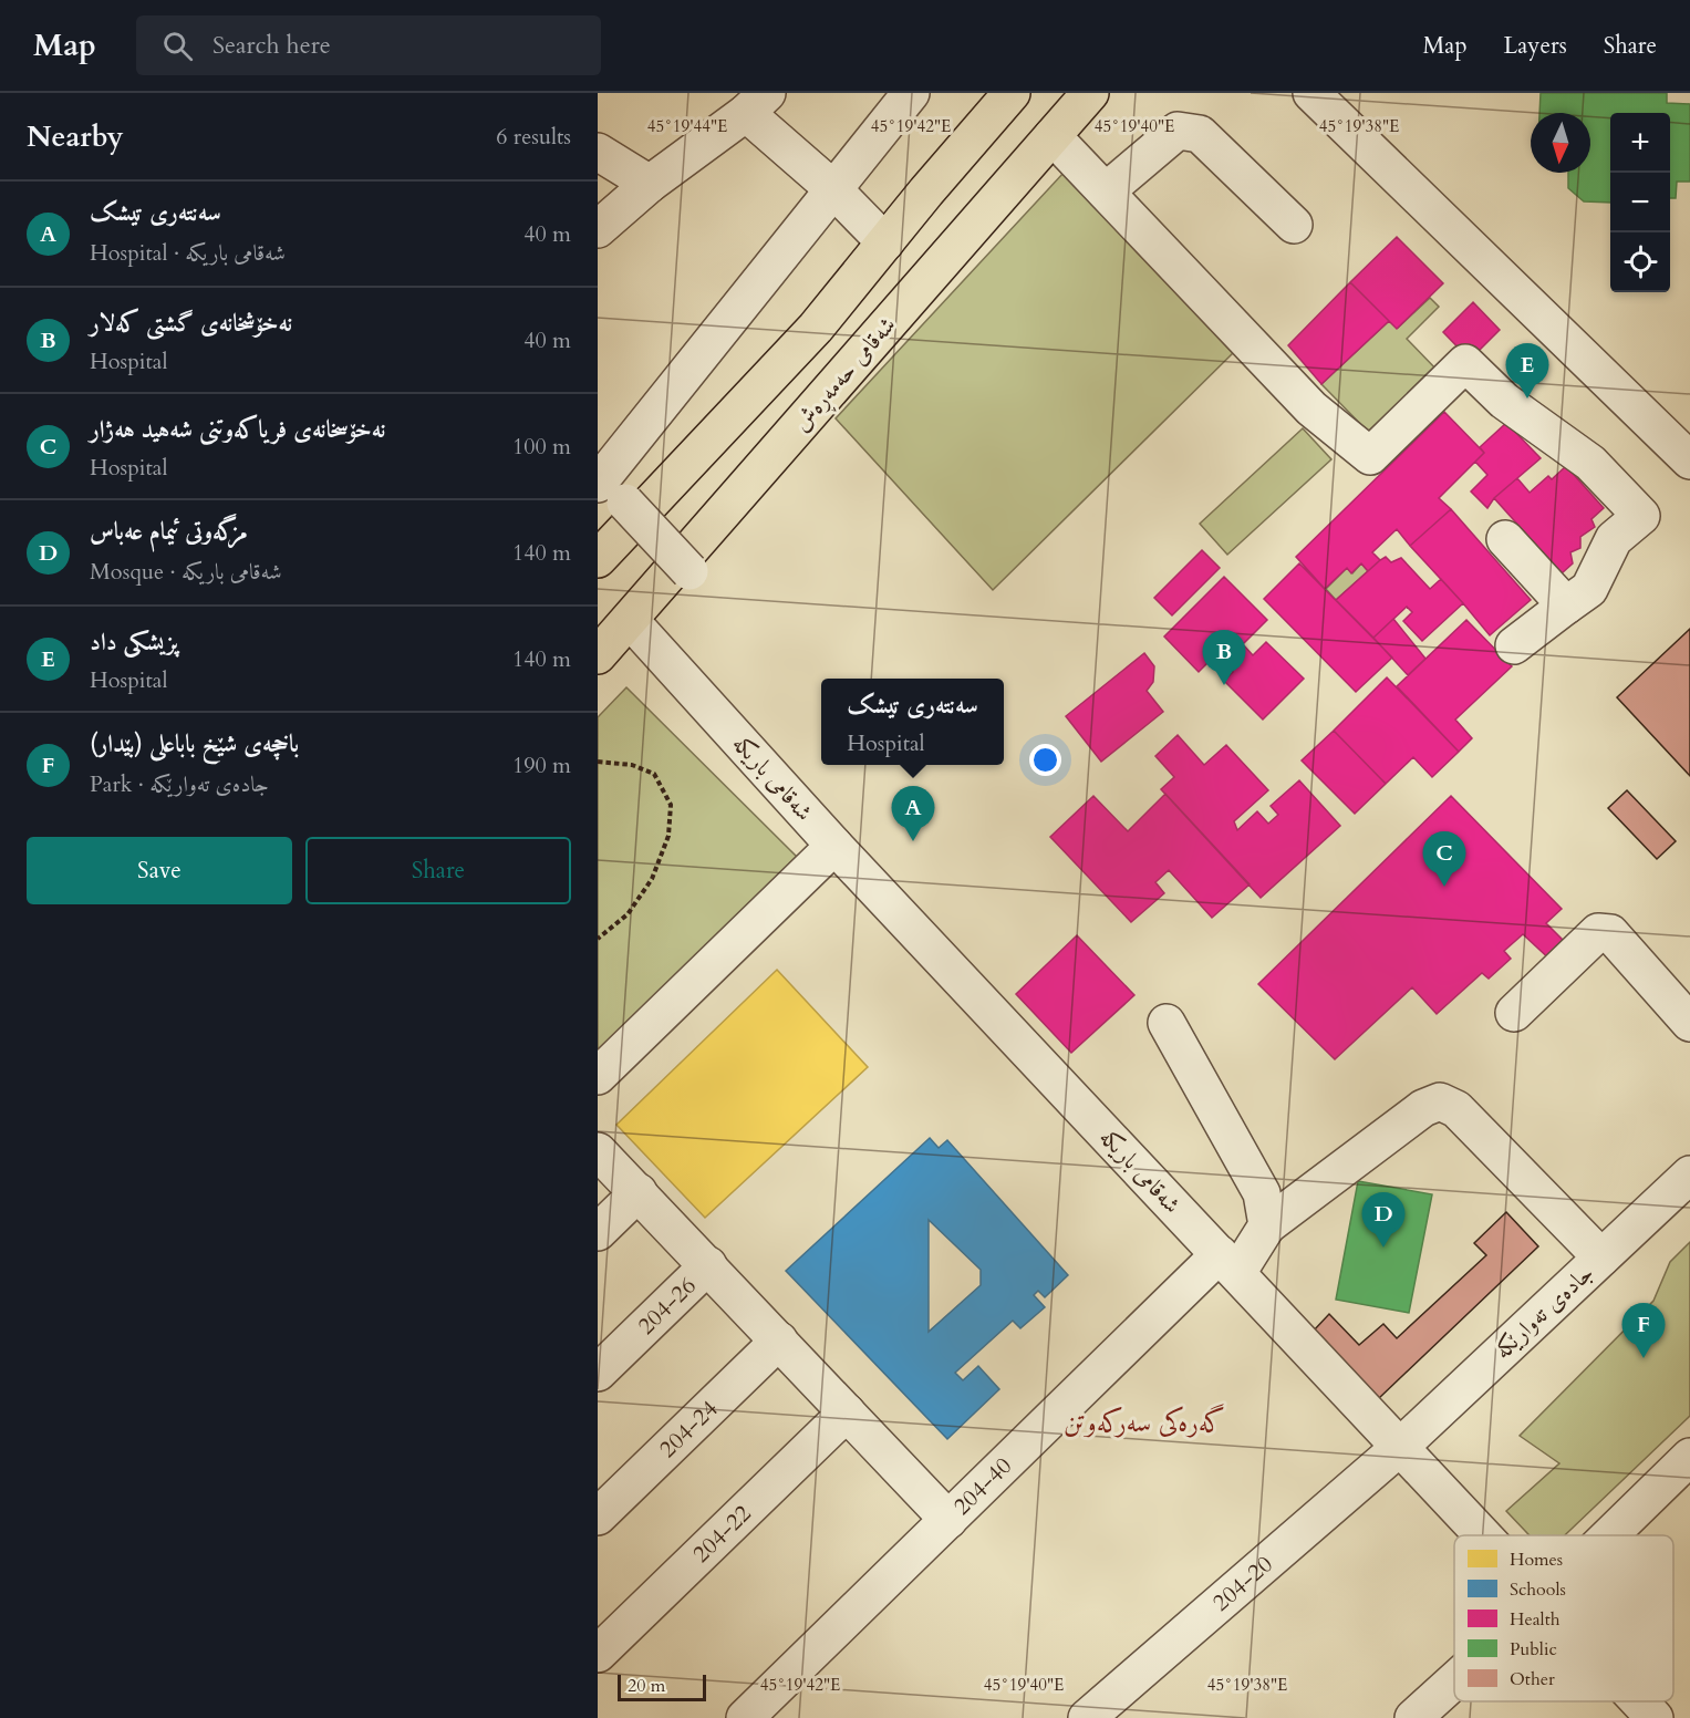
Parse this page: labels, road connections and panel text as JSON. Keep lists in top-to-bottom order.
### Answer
{
  "streets": {
    "highway": ["شەقامی حەمەڕەش"],
    "street": [
      "شەقامی باریکە",
      "204-26",
      "جادەی تەوارێکە",
      "204-24",
      "204-40",
      "204-22",
      "204-20"
    ]
  },
  "crossings": [
    ["شەقامی حەمەڕەش", "شەقامی باریکە"],
    ["شەقامی باریکە", "جادەی تەوارێکە"],
    ["شەقامی باریکە", "204-40"],
    ["شەقامی باریکە", "204-20"],
    ["جادەی تەوارێکە", "204-20"]
  ],
  "districts": ["گەرەکی سەرکەوتن"],
  "legend": [
    "Homes",
    "Schools",
    "Health",
    "Public",
    "Other"
  ],
  "scale_bar": "20 m",
  "north": "bottom",
  "page": {
    "header": "Map",
    "search": "Search here",
    "nav": ["Map", "Layers", "Share"],
    "heading": ["Nearby", "6 results"],
    "map_buttons": ["+", "−"],
    "list": [
      {
        "mark": "A",
        "name": "سەنتەری تیشک",
        "note": "Hospital · شەقامی باریکە",
        "value": "40 m"
      },
      {
        "mark": "B",
        "name": "نەخۆشخانەی گشتی کەلار",
        "note": "Hospital",
        "value": "40 m"
      },
      {
        "mark": "C",
        "name": "نەخۆسخانەی فریاکەوتنی شەهید هەژار",
        "note": "Hospital",
        "value": "100 m"
      },
      {
        "mark": "D",
        "name": "مزگەوتی ئیمام عەباس",
        "note": "Mosque · شەقامی باریکە",
        "value": "140 m"
      },
      {
        "mark": "E",
        "name": "پزیشکی داد",
        "note": "Hospital",
        "value": "140 m"
      },
      {
        "mark": "F",
        "name": "باخچەی شێخ باباعلی (بێدار)",
        "note": "Park · جادەی تەوارێکە",
        "value": "190 m"
      }
    ],
    "pins": [
      "E",
      "B",
      "A",
      "C",
      "D",
      "F"
    ],
    "popup": ["سەنتەری تیشک", "Hospital"],
    "buttons": ["Save", "Share"],
    "scale": "20 m"
  },
  "coordinates": [
    "45°19'44\"E",
    "45°19'42\"E",
    "45°19'40\"E",
    "45°19'38\"E"
  ]
}
